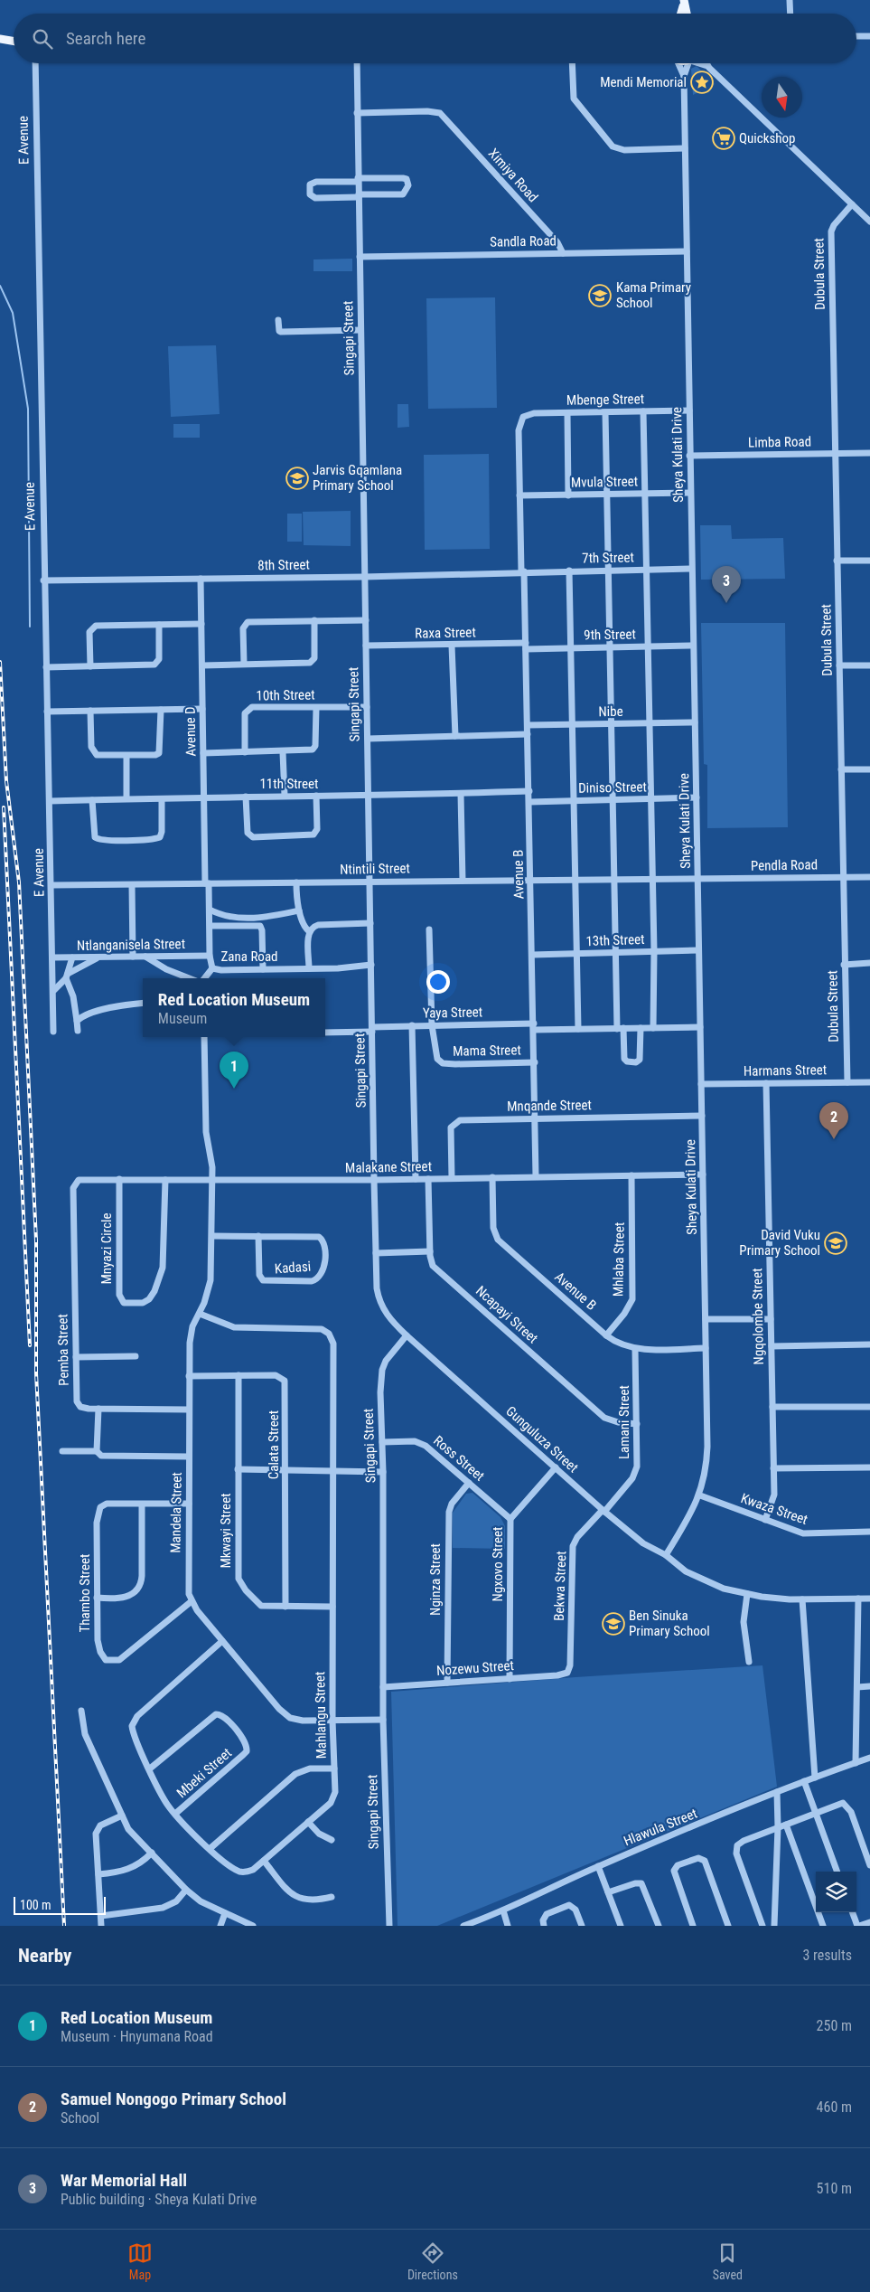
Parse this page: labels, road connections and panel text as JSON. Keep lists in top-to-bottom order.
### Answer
{
  "streets": {
    "street": [
      "E Avenue",
      "Ximiya Road",
      "Sandla Road",
      "Dubula Street",
      "Singapi Street",
      "Mbenge Street",
      "Limba Road",
      "Sheya Kulati Drive",
      "Mvula Street",
      "7th Street",
      "8th Street",
      "Raxa Street",
      "9th Street",
      "10th Street",
      "Nibe",
      "Avenue D",
      "11th Street",
      "Diniso Street",
      "Pendla Road",
      "Ntintili Street",
      "Avenue B",
      "13th Street",
      "Ntlanganisela Street",
      "Zana Road",
      "Yaya Street",
      "Mama Street",
      "Harmans Street",
      "Mnqande Street",
      "Malakane Street",
      "Mnyazi Circle",
      "Mhlaba Street",
      "Kadasi",
      "Ncapayi Street",
      "Ngqolombe Street",
      "Pemba Street",
      "Lamani Street",
      "Gunguluza Street",
      "Calata Street",
      "Ross Street",
      "Kwaza Street",
      "Mandela Street",
      "Mkwayi Street",
      "Ngxovo Street",
      "Nginza Street",
      "Bekwa Street",
      "Thambo Street",
      "Nozewu Street",
      "Mahlangu Street",
      "Mbeki Street",
      "Hlawula Street"
    ]
  },
  "crossings": [
    ["E Avenue", "8th Street"],
    ["E Avenue", "11th Street"],
    ["E Avenue", "Ntintili Street"],
    ["E Avenue", "Ntlanganisela Street"],
    ["Ximiya Road", "Sandla Road"],
    ["Ximiya Road", "Singapi Street"],
    ["Sandla Road", "Singapi Street"],
    ["Sandla Road", "Sheya Kulati Drive"],
    ["Dubula Street", "Limba Road"],
    ["Dubula Street", "Pendla Road"],
    ["Dubula Street", "Harmans Street"],
    ["Singapi Street", "8th Street"],
    ["Singapi Street", "Raxa Street"],
    ["Singapi Street", "10th Street"],
    ["Singapi Street", "11th Street"],
    ["Singapi Street", "Ntintili Street"],
    ["Singapi Street", "Zana Road"],
    ["Singapi Street", "Yaya Street"],
    ["Singapi Street", "Malakane Street"],
    ["Singapi Street", "Gunguluza Street"],
    ["Singapi Street", "Ross Street"],
    ["Singapi Street", "Mandela Street"],
    ["Singapi Street", "Nozewu Street"],
    ["Mbenge Street", "Sheya Kulati Drive"],
    ["Mbenge Street", "Avenue B"],
    ["Limba Road", "Sheya Kulati Drive"],
    ["Sheya Kulati Drive", "Mvula Street"],
    ["Sheya Kulati Drive", "7th Street"],
    ["Sheya Kulati Drive", "9th Street"],
    ["Sheya Kulati Drive", "Nibe"],
    ["Sheya Kulati Drive", "Diniso Street"],
    ["Sheya Kulati Drive", "Pendla Road"],
    ["Sheya Kulati Drive", "Ntintili Street"],
    ["Sheya Kulati Drive", "Avenue B"],
    ["Sheya Kulati Drive", "13th Street"],
    ["Sheya Kulati Drive", "Yaya Street"],
    ["Sheya Kulati Drive", "Harmans Street"],
    ["Sheya Kulati Drive", "Mnqande Street"],
    ["Sheya Kulati Drive", "Malakane Street"],
    ["Sheya Kulati Drive", "Gunguluza Street"],
    ["Sheya Kulati Drive", "Kwaza Street"],
    ["Mvula Street", "Avenue B"],
    ["7th Street", "8th Street"],
    ["7th Street", "Avenue B"],
    ["8th Street", "Avenue D"],
    ["8th Street", "Avenue B"],
    ["Raxa Street", "9th Street"],
    ["Raxa Street", "Avenue B"],
    ["9th Street", "Avenue B"],
    ["Nibe", "Avenue B"],
    ["Avenue D", "11th Street"],
    ["Avenue D", "Ntintili Street"],
    ["Avenue D", "Zana Road"],
    ["11th Street", "Avenue B"],
    ["Diniso Street", "Avenue B"],
    ["Pendla Road", "Ntintili Street"],
    ["Ntintili Street", "Avenue B"],
    ["Ntintili Street", "Zana Road"],
    ["Avenue B", "13th Street"],
    ["Avenue B", "Yaya Street"],
    ["Avenue B", "Mama Street"],
    ["Avenue B", "Mnqande Street"],
    ["Avenue B", "Malakane Street"],
    ["Avenue B", "Mhlaba Street"],
    ["Avenue B", "Lamani Street"],
    ["Ntlanganisela Street", "Zana Road"],
    ["Yaya Street", "Mama Street"],
    ["Harmans Street", "Ngqolombe Street"],
    ["Mnqande Street", "Malakane Street"],
    ["Malakane Street", "Mnyazi Circle"],
    ["Malakane Street", "Mhlaba Street"],
    ["Malakane Street", "Ncapayi Street"],
    ["Malakane Street", "Pemba Street"],
    ["Malakane Street", "Mandela Street"],
    ["Kadasi", "Mandela Street"],
    ["Ncapayi Street", "Lamani Street"],
    ["Ngqolombe Street", "Kwaza Street"],
    ["Pemba Street", "Mandela Street"],
    ["Lamani Street", "Gunguluza Street"],
    ["Lamani Street", "Bekwa Street"],
    ["Gunguluza Street", "Ngxovo Street"],
    ["Gunguluza Street", "Bekwa Street"],
    ["Calata Street", "Mandela Street"],
    ["Calata Street", "Mkwayi Street"],
    ["Ross Street", "Ngxovo Street"],
    ["Ross Street", "Nginza Street"],
    ["Mandela Street", "Thambo Street"],
    ["Mandela Street", "Mahlangu Street"],
    ["Mkwayi Street", "Mahlangu Street"],
    ["Ngxovo Street", "Nozewu Street"],
    ["Nginza Street", "Nozewu Street"],
    ["Bekwa Street", "Nozewu Street"],
    ["Mahlangu Street", "Mbeki Street"]
  ],
  "places": {
    "place": ["Mendi Memorial"],
    "supermarket": ["Quickshop"],
    "school or university": [
      "Kama Primary School",
      "Jarvis Gqamlana Primary School",
      "David Vuku Primary School",
      "Ben Sinuka Primary School"
    ]
  },
  "scale_bar": "100 m",
  "north": "bottom",
  "page": {
    "search": "Search here",
    "pins": ["3", "1", "2"],
    "popup": ["Red Location Museum", "Museum"],
    "scale": "100 m",
    "heading": ["Nearby", "3 results"],
    "list": [
      {
        "mark": "1",
        "name": "Red Location Museum",
        "note": "Museum · Hnyumana Road",
        "value": "250 m"
      },
      {
        "mark": "2",
        "name": "Samuel Nongogo Primary School",
        "note": "School",
        "value": "460 m"
      },
      {
        "mark": "3",
        "name": "War Memorial Hall",
        "note": "Public building · Sheya Kulati Drive",
        "value": "510 m"
      }
    ],
    "nav": ["Map", "Directions", "Saved"]
  }
}
